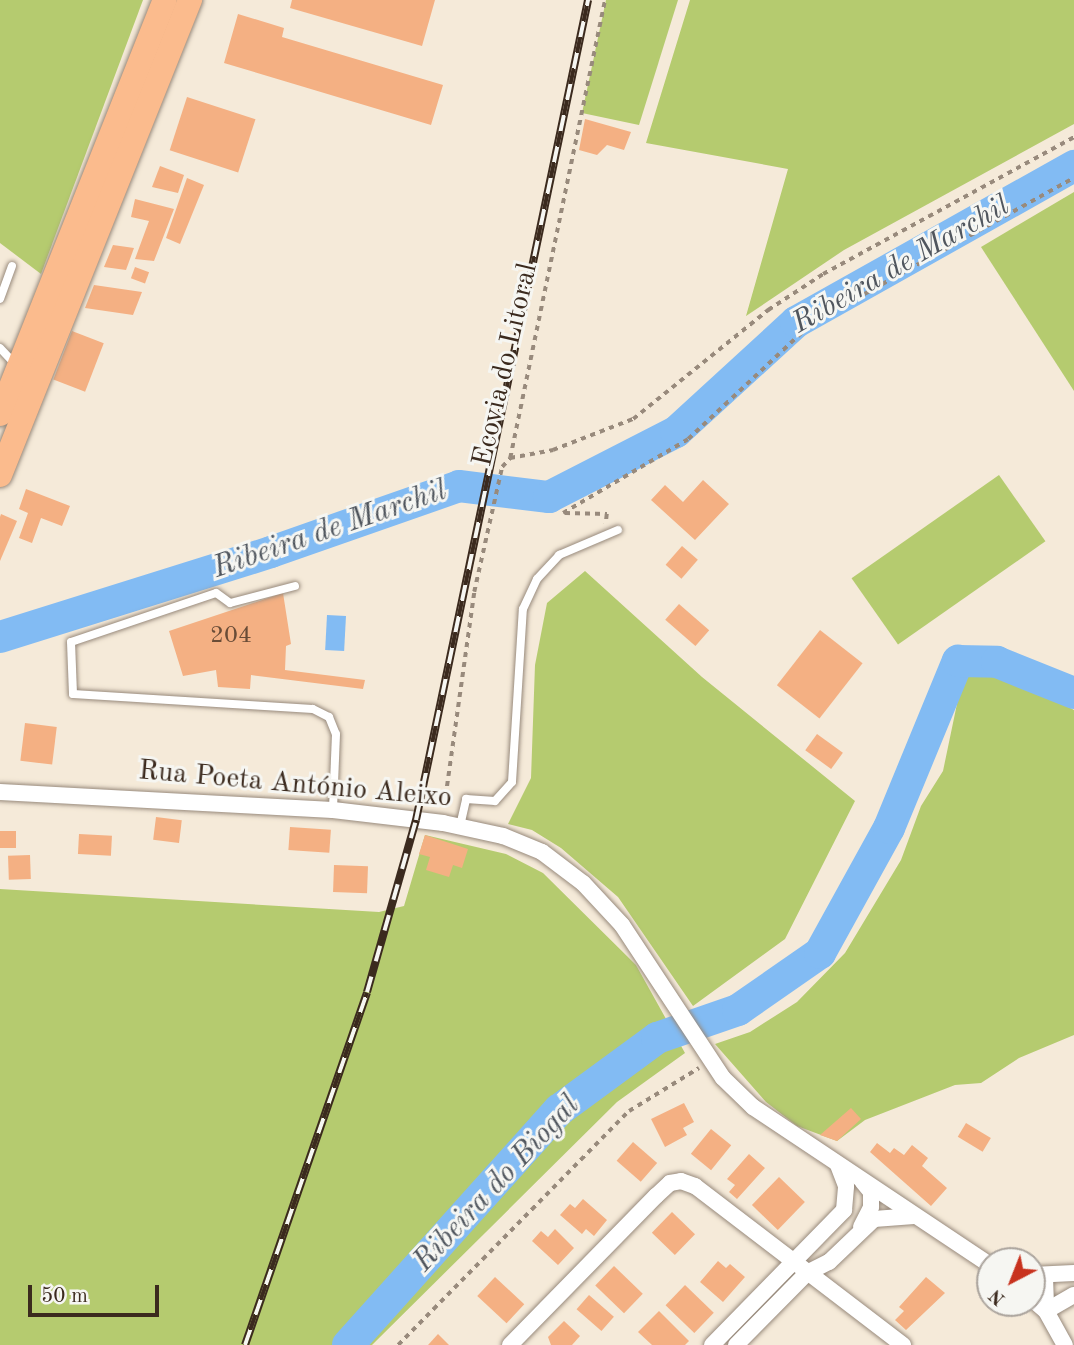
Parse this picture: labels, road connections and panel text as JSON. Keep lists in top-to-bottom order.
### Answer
{
  "streets": {
    "street": ["Rua Poeta António Aleixo"],
    "path": ["Ecovia do Litoral"]
  },
  "crossings": [
    ["Ecovia do Litoral", "Rua Poeta António Aleixo"]
  ],
  "water": ["Ribeira de Marchil", "Ribeira do Biogal"],
  "house_numbers": ["204"],
  "scale_bar": "50 m",
  "north": "bottom left"
}
